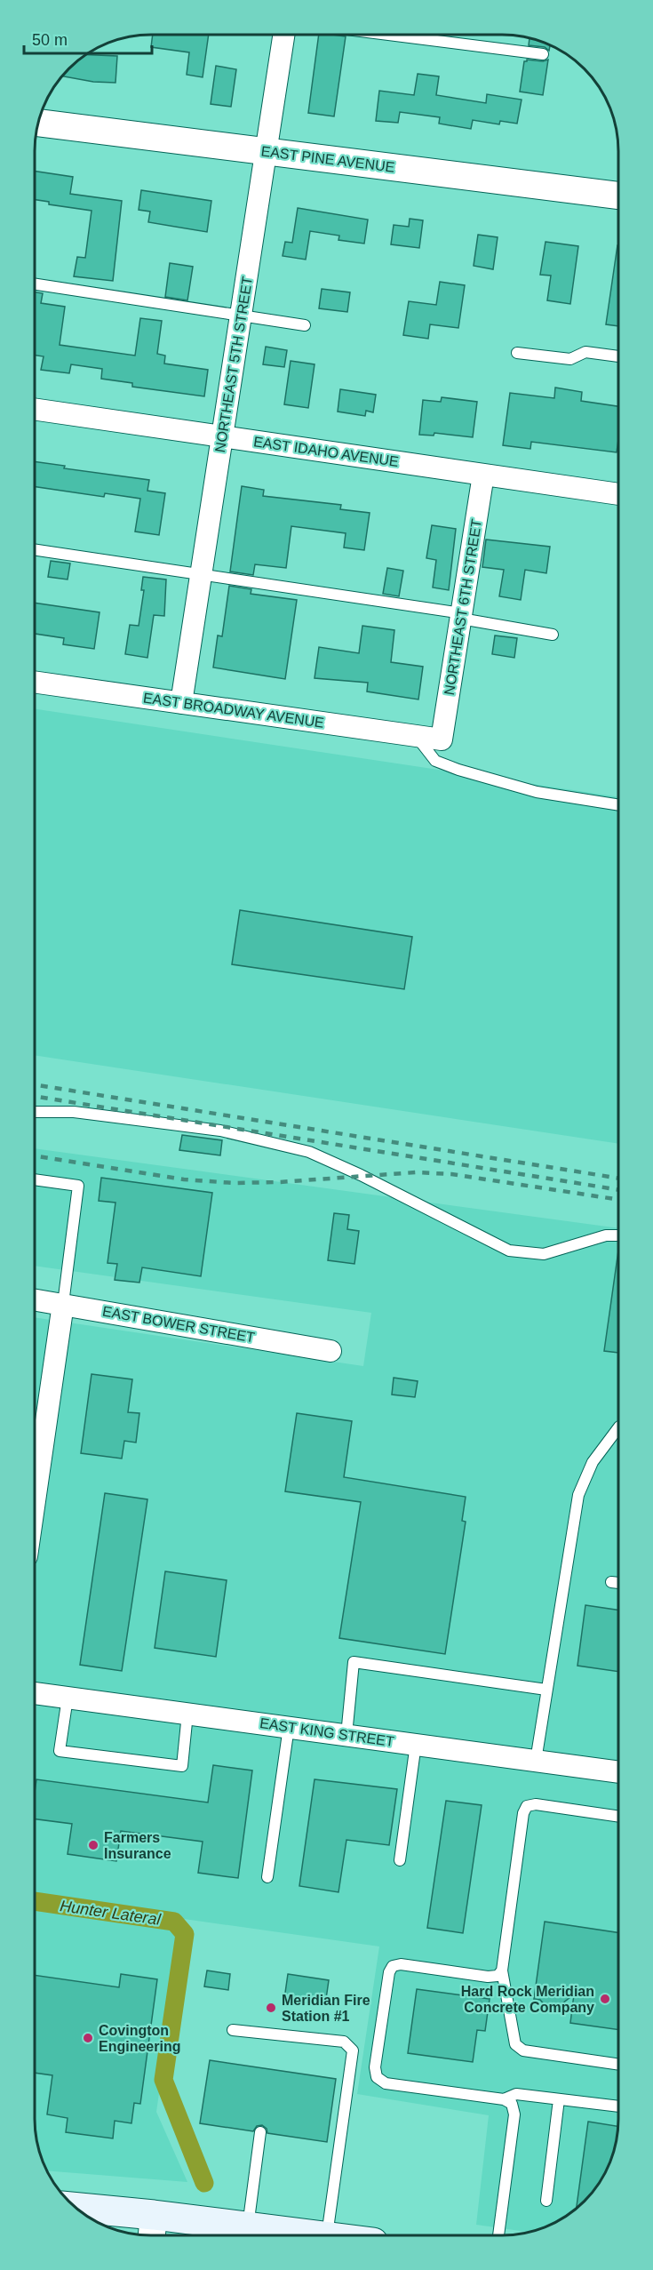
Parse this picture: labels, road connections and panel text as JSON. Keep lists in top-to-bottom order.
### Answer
{
  "streets": {
    "street": [
      "EAST PINE AVENUE",
      "NORTHEAST 5TH STREET",
      "EAST IDAHO AVENUE",
      "NORTHEAST 6TH STREET",
      "EAST BROADWAY AVENUE",
      "EAST BOWER STREET",
      "EAST KING STREET"
    ]
  },
  "crossings": [
    ["EAST PINE AVENUE", "NORTHEAST 5TH STREET"],
    ["NORTHEAST 5TH STREET", "EAST IDAHO AVENUE"],
    ["NORTHEAST 5TH STREET", "EAST BROADWAY AVENUE"],
    ["EAST IDAHO AVENUE", "NORTHEAST 6TH STREET"],
    ["NORTHEAST 6TH STREET", "EAST BROADWAY AVENUE"]
  ],
  "water": ["Hunter Lateral"],
  "places": [
    "Farmers Insurance",
    "Hard Rock Meridian Concrete Company",
    "Meridian Fire Station #1",
    "Covington Engineering"
  ],
  "scale_bar": "50 m"
}
